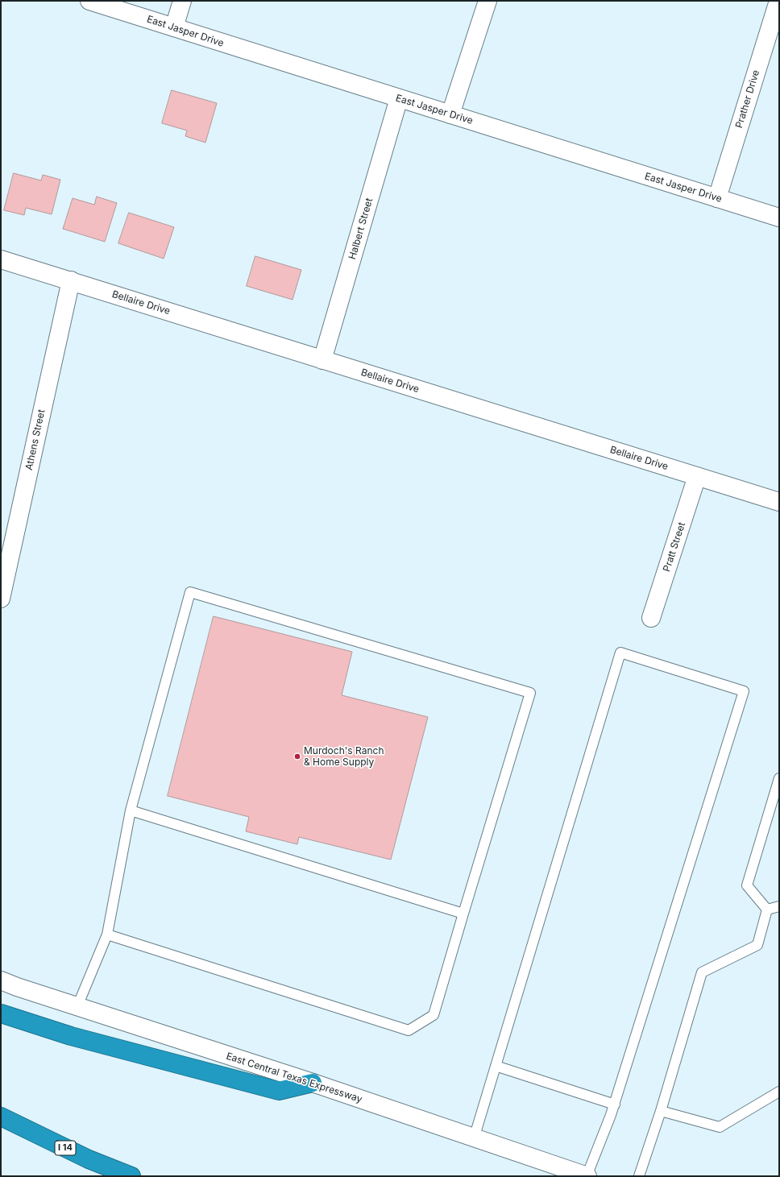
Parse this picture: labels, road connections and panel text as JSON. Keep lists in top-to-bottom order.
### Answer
{
  "streets": {
    "highway": ["I 14"],
    "street": [
      "East Jasper Drive",
      "Prather Drive",
      "Halbert Street",
      "Bellaire Drive",
      "Athens Street",
      "Pratt Street",
      "East Central Texas Expressway"
    ]
  },
  "crossings": [
    ["East Jasper Drive", "Prather Drive"],
    ["East Jasper Drive", "Halbert Street"],
    ["Halbert Street", "Bellaire Drive"],
    ["Bellaire Drive", "Athens Street"],
    ["Bellaire Drive", "Pratt Street"]
  ],
  "places": ["Murdoch's Ranch & Home Supply"]
}
